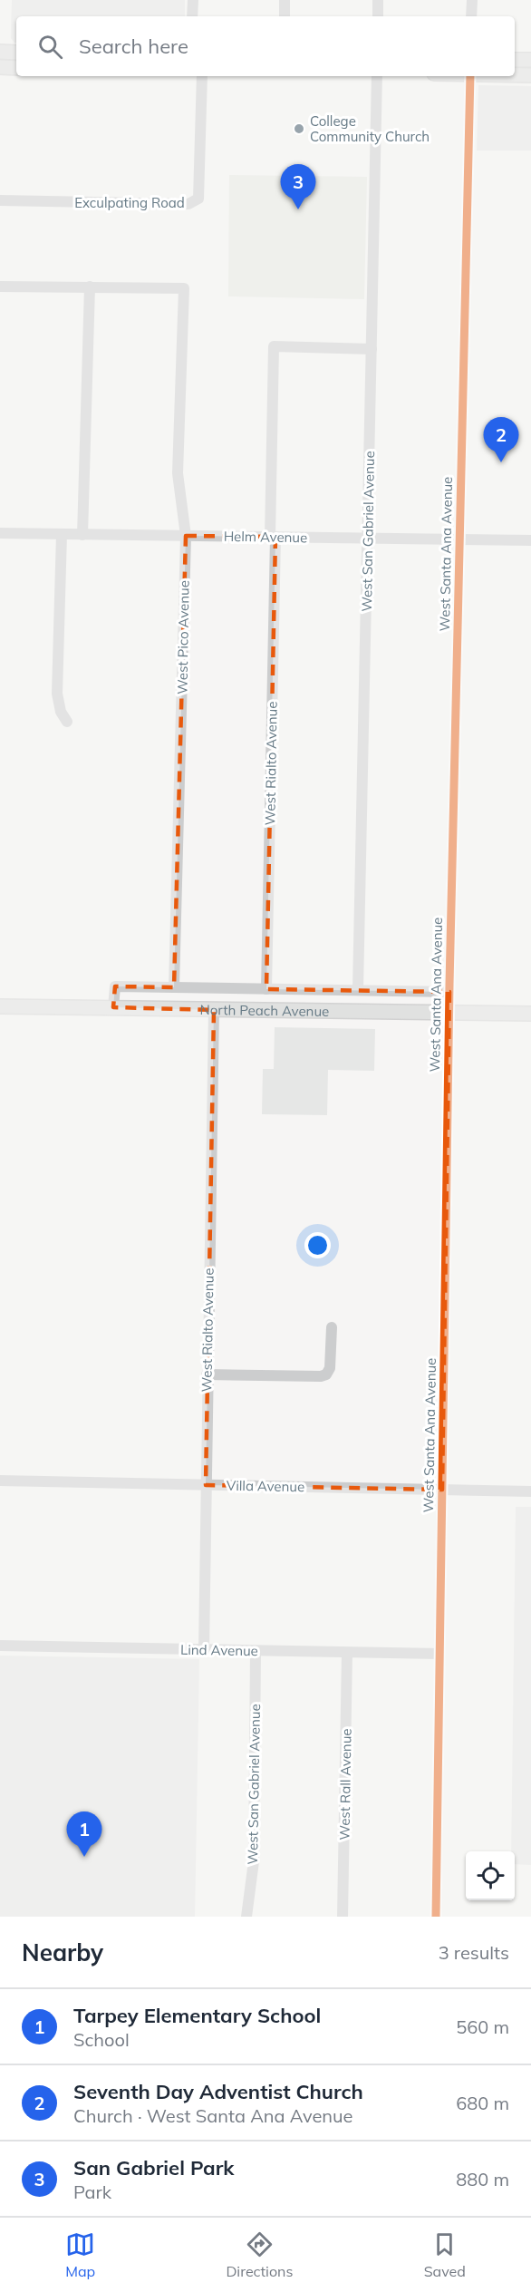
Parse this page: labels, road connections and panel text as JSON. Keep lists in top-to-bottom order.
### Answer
{
  "streets": {
    "main road": ["North Peach Avenue"],
    "street": [
      "Exculpating Road",
      "West San Gabriel Avenue",
      "Helm Avenue",
      "West Santa Ana Avenue",
      "West Pico Avenue",
      "West Rialto Avenue",
      "Villa Avenue",
      "Lind Avenue",
      "West Rall Avenue"
    ]
  },
  "crossings": [
    ["West San Gabriel Avenue", "Helm Avenue"],
    ["West San Gabriel Avenue", "West Rialto Avenue"],
    ["West San Gabriel Avenue", "Lind Avenue"],
    ["Helm Avenue", "West Santa Ana Avenue"],
    ["Helm Avenue", "West Pico Avenue"],
    ["Helm Avenue", "West Rialto Avenue"],
    ["West Santa Ana Avenue", "North Peach Avenue"],
    ["West Santa Ana Avenue", "Villa Avenue"],
    ["West Santa Ana Avenue", "Lind Avenue"],
    ["West Rialto Avenue", "North Peach Avenue"],
    ["West Rialto Avenue", "Villa Avenue"],
    ["West Rialto Avenue", "Lind Avenue"],
    ["Lind Avenue", "West Rall Avenue"]
  ],
  "places": ["College Community Church"],
  "page": {
    "search": "Search here",
    "pins": ["3", "2", "1"],
    "heading": ["Nearby", "3 results"],
    "list": [
      {
        "mark": "1",
        "name": "Tarpey Elementary School",
        "note": "School",
        "value": "560 m"
      },
      {
        "mark": "2",
        "name": "Seventh Day Adventist Church",
        "note": "Church · West Santa Ana Avenue",
        "value": "680 m"
      },
      {
        "mark": "3",
        "name": "San Gabriel Park",
        "note": "Park",
        "value": "880 m"
      }
    ],
    "nav": ["Map", "Directions", "Saved"]
  }
}
